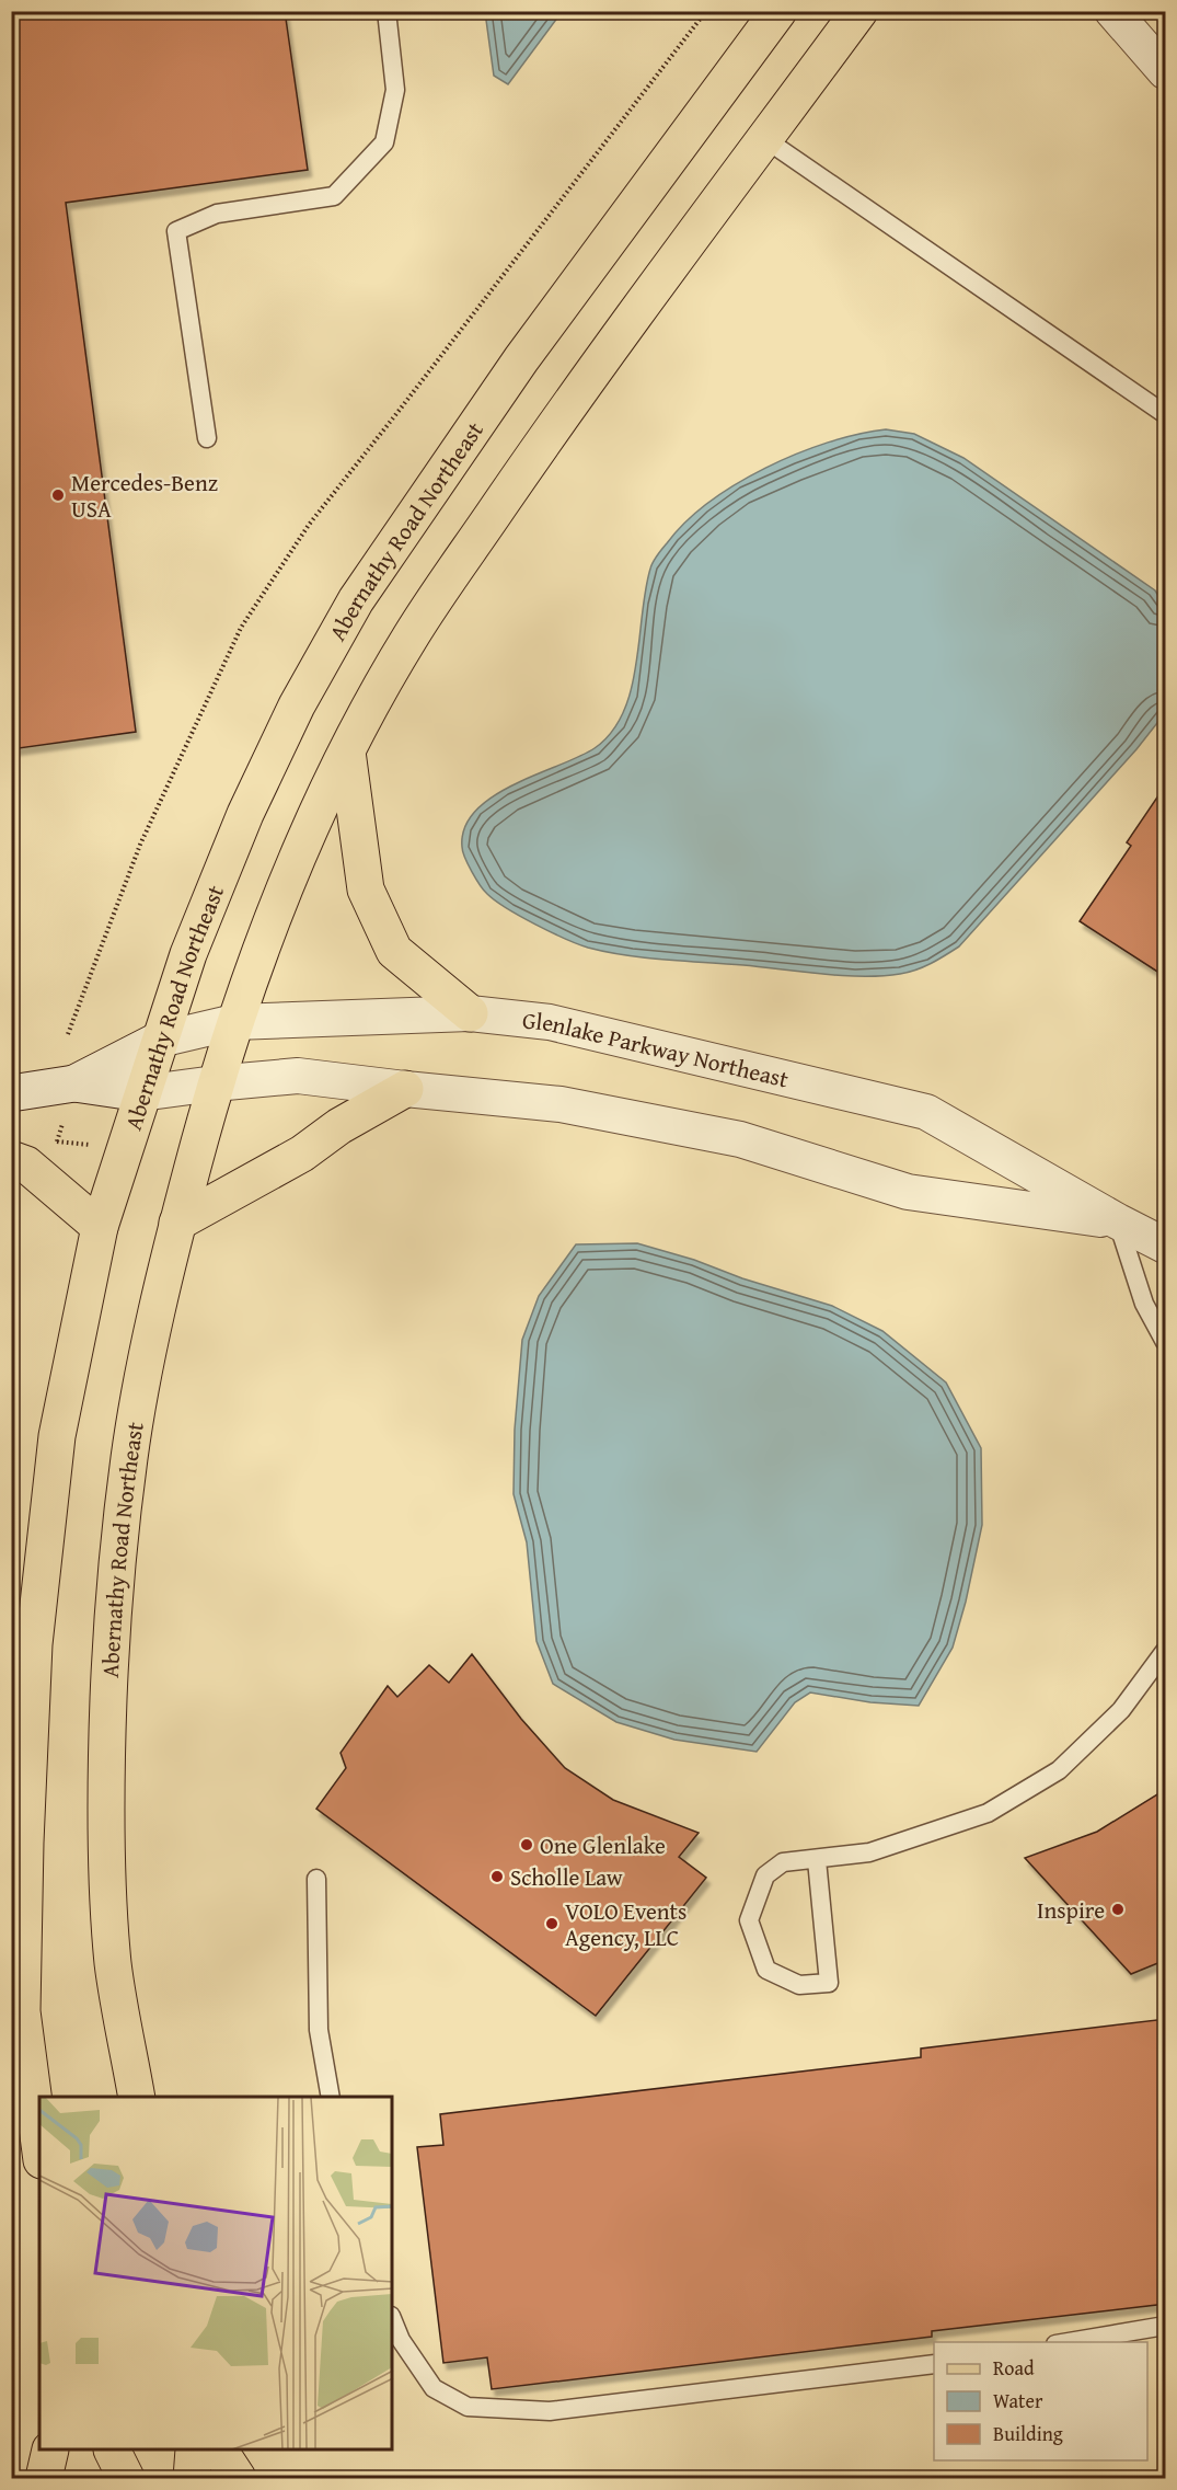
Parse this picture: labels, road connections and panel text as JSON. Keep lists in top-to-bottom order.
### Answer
{
  "streets": {
    "main road": ["Abernathy Road Northeast"],
    "street": ["Glenlake Parkway Northeast"]
  },
  "crossings": [
    ["Abernathy Road Northeast", "Glenlake Parkway Northeast"]
  ],
  "places": [
    "Mercedes-Benz USA",
    "One Glenlake",
    "Scholle Law",
    "Inspire",
    "VOLO Events Agency, LLC"
  ],
  "legend": ["Road", "Water", "Building"]
}
